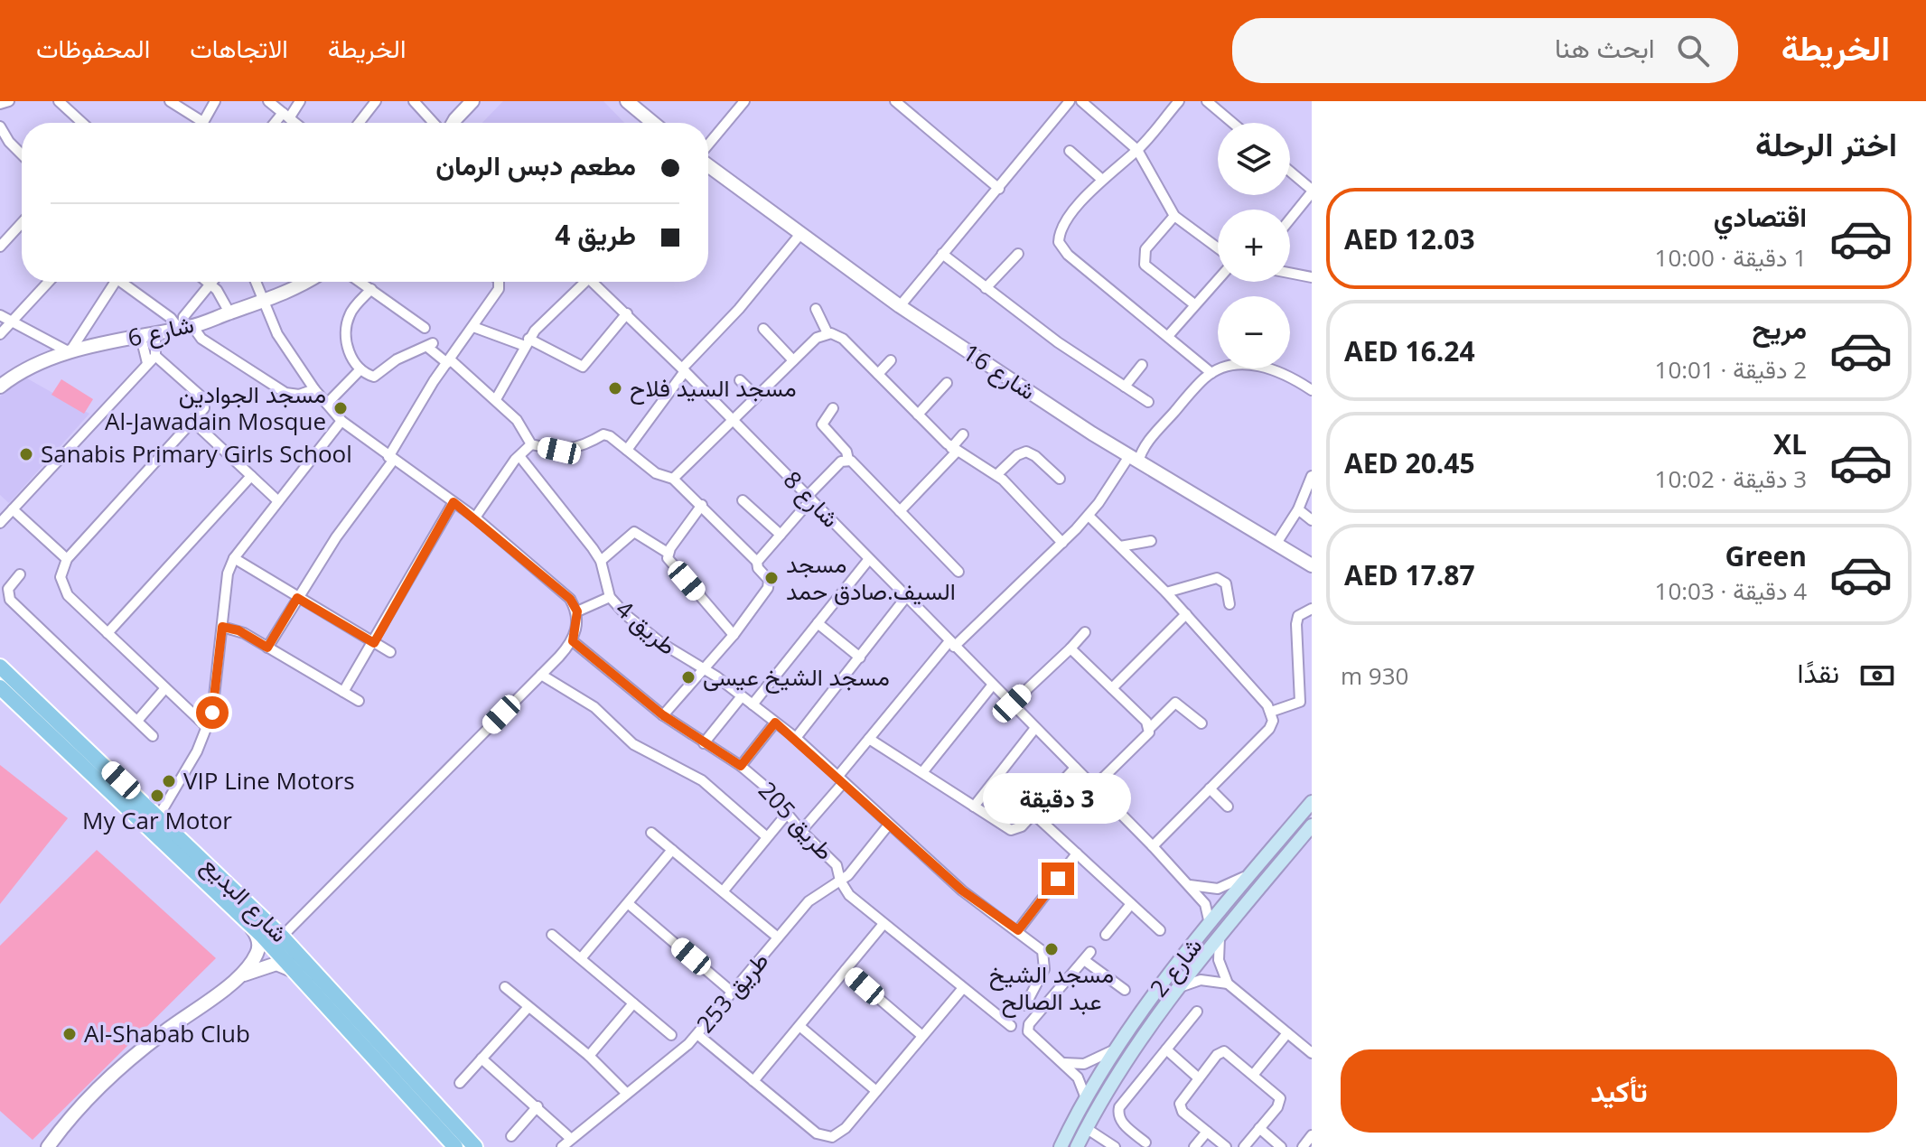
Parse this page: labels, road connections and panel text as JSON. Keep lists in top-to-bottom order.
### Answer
{
  "streets": {
    "main road": ["شارع البديع", "شارع 2"],
    "street": [
      "شارع 6",
      "شارع 16",
      "شارع 8",
      "طريق 4",
      "طريق 205",
      "طريق 253"
    ]
  },
  "crossings": [
    ["شارع 8", "شارع 2"],
    ["طريق 4", "طريق 253"],
    ["طريق 205", "طريق 253"]
  ],
  "places": [
    "مسجد السيد فلاح",
    "مسجد الجوادين Al-Jawadain Mosque",
    "Sanabis Primary Girls School",
    "مسجد السيف.صادق حمد",
    "مسجد الشيخ عيسى",
    "VIP Line Motors",
    "My Car Motor",
    "مسجد الشيخ عبد الصالح",
    "Al-Shabab Club"
  ],
  "page": {
    "header": "الخريطة",
    "search": "ابحث هنا",
    "nav": ["الخريطة", "الاتجاهات", "المحفوظات"],
    "heading": "اختر الرحلة",
    "map_buttons": ["+", "−"],
    "banner": ["مطعم دبس الرمان", "طريق 4"],
    "list": [
      {
        "name": "اقتصادي",
        "note": "1 دقيقة · 10:00",
        "value": "AED 12.03"
      },
      {
        "name": "مريح",
        "note": "2 دقيقة · 10:01",
        "value": "AED 16.24"
      },
      {
        "name": "XL",
        "note": "3 دقيقة · 10:02",
        "value": "AED 20.45"
      },
      {
        "name": "Green",
        "note": "4 دقيقة · 10:03",
        "value": "AED 17.87"
      }
    ],
    "pay": ["نقدًا", "930 m"],
    "bubble": "3 دقيقة",
    "buttons": "تأكيد"
  }
}
